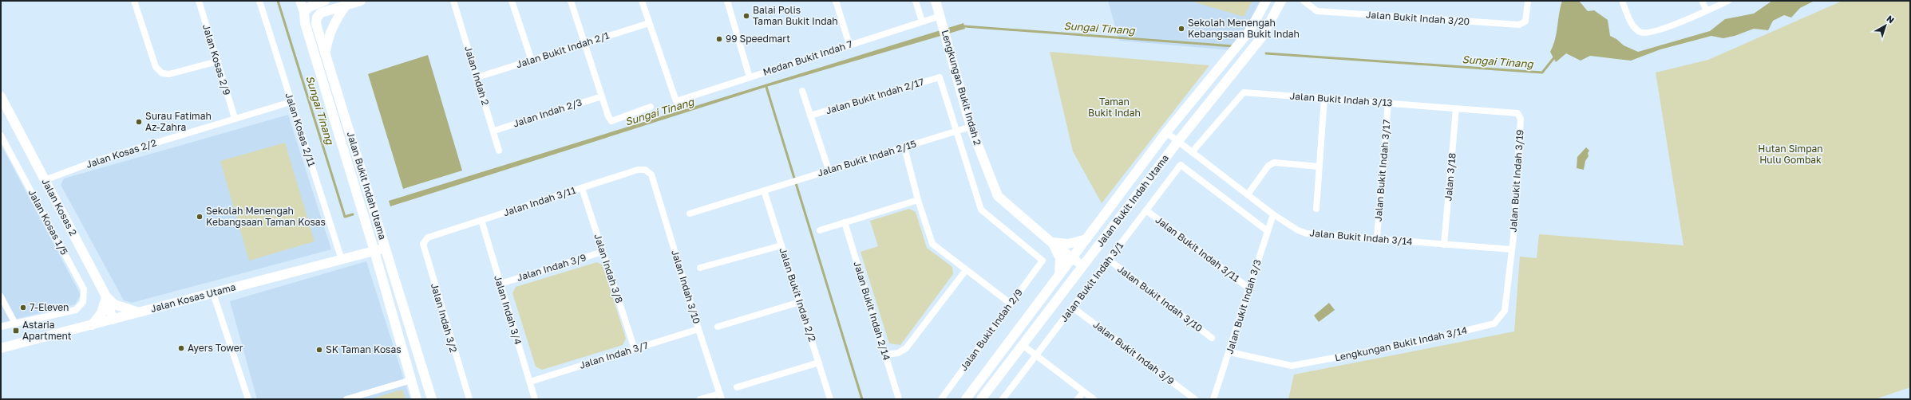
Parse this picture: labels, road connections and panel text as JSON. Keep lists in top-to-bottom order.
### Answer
{
  "streets": {
    "street": [
      "Jalan Bukit Indah 3/20",
      "Jalan Bukit Indah 2/1",
      "Medan Bukit Indah 7",
      "Jalan Kosas 2/9",
      "Jalan Indah 2",
      "Lengkungan Bukit Indah 2",
      "Jalan Bukit Indah 2/17",
      "Jalan Bukit Indah 3/13",
      "Jalan Indah 2/3",
      "Jalan Kosas 2/11",
      "Jalan Kosas 2/2",
      "Jalan Bukit Indah 2/15",
      "Jalan Bukit Indah 3/17",
      "Jalan 3/18",
      "Jalan Bukit Indah 3/19",
      "Jalan Bukit Indah Utama",
      "Jalan Indah 3/11",
      "Jalan Kosas 2",
      "Jalan Kosas 1/5",
      "Jalan Bukit Indah 3/14",
      "Jalan Bukit Indah 3/11",
      "Jalan Indah 3/9",
      "Jalan Indah 3/8",
      "Jalan Bukit Indah 3/1",
      "Jalan Indah 3/10",
      "Jalan Bukit Indah 2/2",
      "Jalan Kosas Utama",
      "Jalan Bukit Indah 3/10",
      "Jalan Bukit Indah 3/3",
      "Jalan Indah 3/4",
      "Jalan Bukit Indah 2/14",
      "Jalan Indah 3/2",
      "Jalan Bukit Indah 2/9",
      "Lengkungan Bukit Indah 3/14",
      "Jalan Bukit Indah 3/9",
      "Jalan Indah 3/7"
    ]
  },
  "crossings": [
    ["Jalan Bukit Indah 2/1", "Medan Bukit Indah 7"],
    ["Jalan Bukit Indah 2/1", "Jalan Indah 2"],
    ["Medan Bukit Indah 7", "Lengkungan Bukit Indah 2"],
    ["Jalan Kosas 2/9", "Jalan Kosas 2/2"],
    ["Jalan Indah 2", "Jalan Indah 2/3"],
    ["Lengkungan Bukit Indah 2", "Jalan Bukit Indah 2/15"],
    ["Lengkungan Bukit Indah 2", "Jalan Bukit Indah Utama"],
    ["Jalan Bukit Indah 2/17", "Jalan Bukit Indah 2/15"],
    ["Jalan Bukit Indah 2/17", "Jalan Bukit Indah 2/9"],
    ["Jalan Bukit Indah 3/13", "Jalan Bukit Indah 3/17"],
    ["Jalan Bukit Indah 3/13", "Jalan 3/18"],
    ["Jalan Bukit Indah 3/13", "Jalan Bukit Indah 3/19"],
    ["Jalan Bukit Indah 3/13", "Jalan Bukit Indah 3/14"],
    ["Jalan Kosas 2/11", "Jalan Kosas 2/2"],
    ["Jalan Kosas 2/11", "Jalan Kosas Utama"],
    ["Jalan Kosas 2/2", "Jalan Kosas 2"],
    ["Jalan Bukit Indah 2/15", "Jalan Bukit Indah 2/2"],
    ["Jalan Bukit Indah 2/15", "Jalan Bukit Indah 2/9"],
    ["Jalan Bukit Indah 3/17", "Jalan Bukit Indah 3/14"],
    ["Jalan 3/18", "Jalan Bukit Indah 3/14"],
    ["Jalan Bukit Indah 3/19", "Jalan Bukit Indah 3/14"],
    ["Jalan Bukit Indah 3/19", "Lengkungan Bukit Indah 3/14"],
    ["Jalan Bukit Indah Utama", "Jalan Bukit Indah 3/14"],
    ["Jalan Bukit Indah Utama", "Jalan Kosas Utama"],
    ["Jalan Indah 3/11", "Jalan Indah 3/8"],
    ["Jalan Indah 3/11", "Jalan Indah 3/10"],
    ["Jalan Indah 3/11", "Jalan Indah 3/4"],
    ["Jalan Indah 3/11", "Jalan Indah 3/2"],
    ["Jalan Kosas 2", "Jalan Kosas Utama"],
    ["Jalan Bukit Indah 3/14", "Jalan Bukit Indah 3/3"],
    ["Jalan Bukit Indah 3/14", "Lengkungan Bukit Indah 3/14"],
    ["Jalan Bukit Indah 3/11", "Jalan Bukit Indah 3/1"],
    ["Jalan Bukit Indah 3/11", "Jalan Bukit Indah 3/3"],
    ["Jalan Indah 3/9", "Jalan Indah 3/8"],
    ["Jalan Indah 3/9", "Jalan Indah 3/4"],
    ["Jalan Indah 3/8", "Jalan Indah 3/7"],
    ["Jalan Bukit Indah 3/1", "Jalan Bukit Indah 3/10"],
    ["Jalan Bukit Indah 3/1", "Jalan Bukit Indah 3/3"],
    ["Jalan Bukit Indah 3/1", "Jalan Bukit Indah 3/9"],
    ["Jalan Indah 3/10", "Jalan Indah 3/7"],
    ["Jalan Bukit Indah 3/3", "Lengkungan Bukit Indah 3/14"],
    ["Jalan Indah 3/4", "Jalan Indah 3/7"]
  ],
  "water": ["Sungai Tinang"],
  "parks": ["Taman Bukit Indah", "Hutan Simpan Hulu Gombak"],
  "places": {
    "other": [
      "Balai Polis Taman Bukit Indah",
      "Sekolah Menengah Kebangsaan Bukit Indah",
      "99 Speedmart",
      "Surau Fatimah Az-Zahra",
      "Sekolah Menengah Kebangsaan Taman Kosas",
      "7-Eleven",
      "Ayers Tower",
      "SK Taman Kosas"
    ],
    "transit": ["Astaria Apartment"]
  },
  "north": "top right"
}
